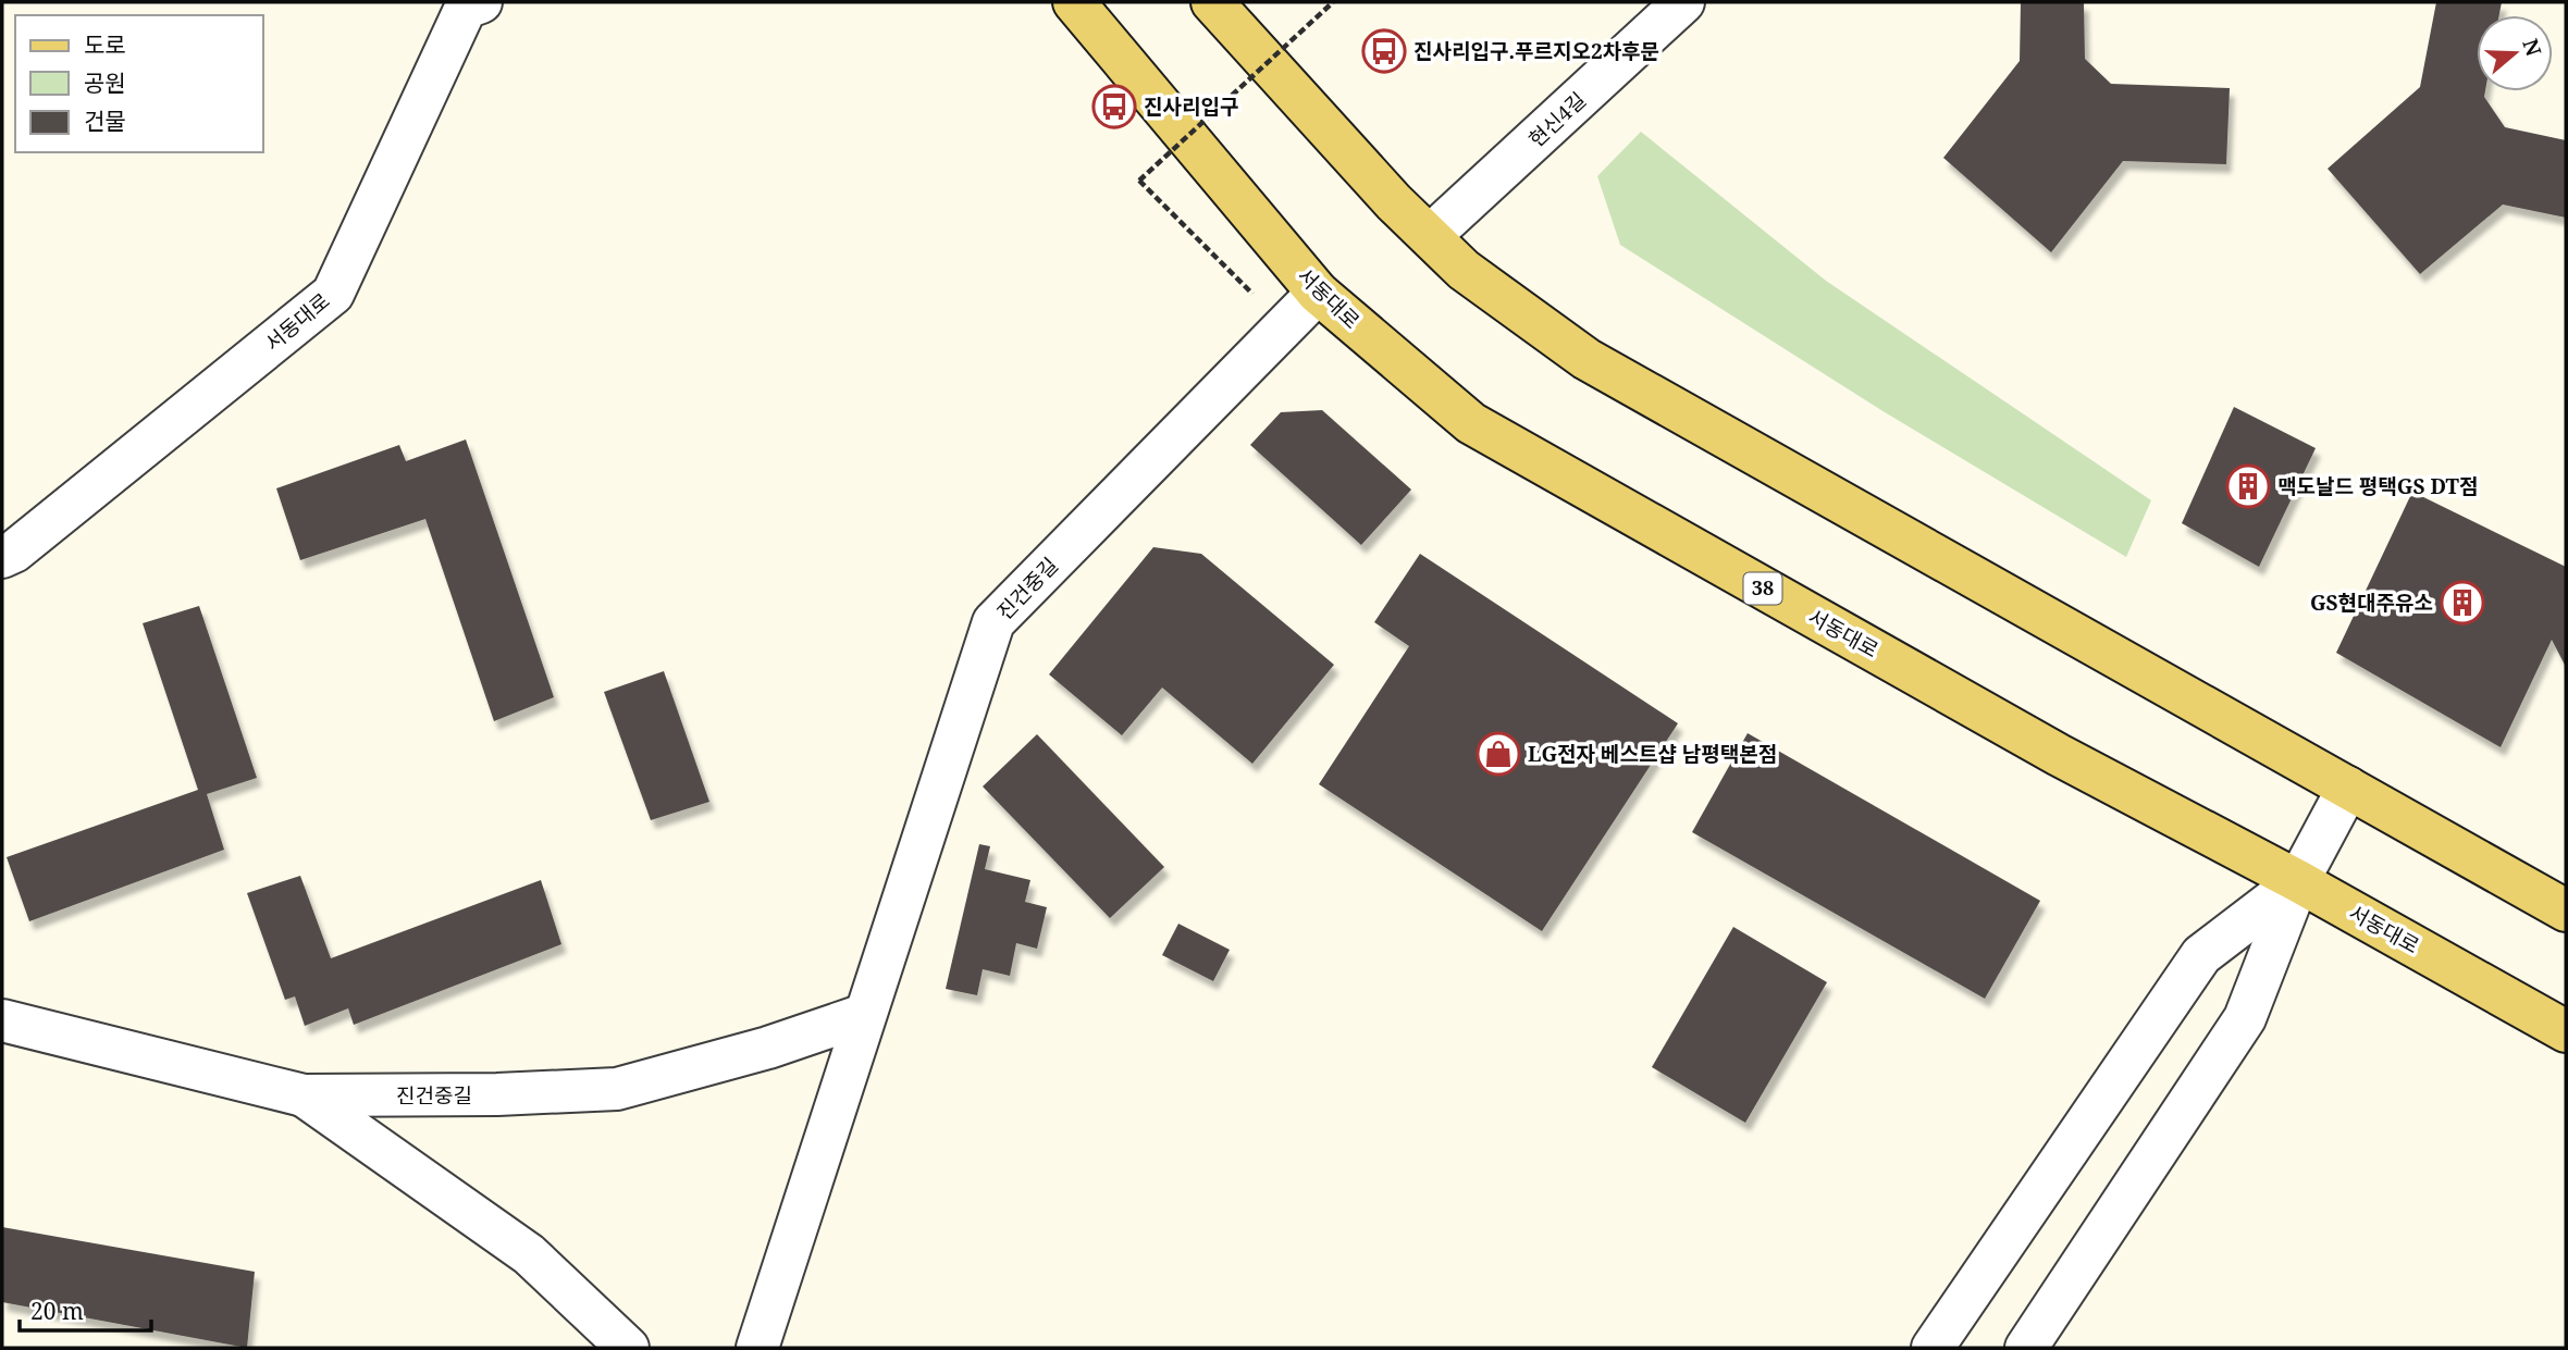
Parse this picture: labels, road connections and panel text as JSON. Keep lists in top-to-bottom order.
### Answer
{
  "streets": {
    "main road": ["서동대로", "38"],
    "street": ["현신4길", "진건중길"]
  },
  "crossings": [
    ["서동대로", "진건중길"]
  ],
  "places": {
    "bus stop": ["진사리입구.푸르지오2차후문", "진사리입구"],
    "building": ["맥도날드 평택GS DT점", "GS현대주유소"],
    "shop": ["LG전자 베스트샵 남평택본점"]
  },
  "legend": ["도로", "공원", "건물"],
  "scale_bar": "20 m",
  "north": "right"
}
